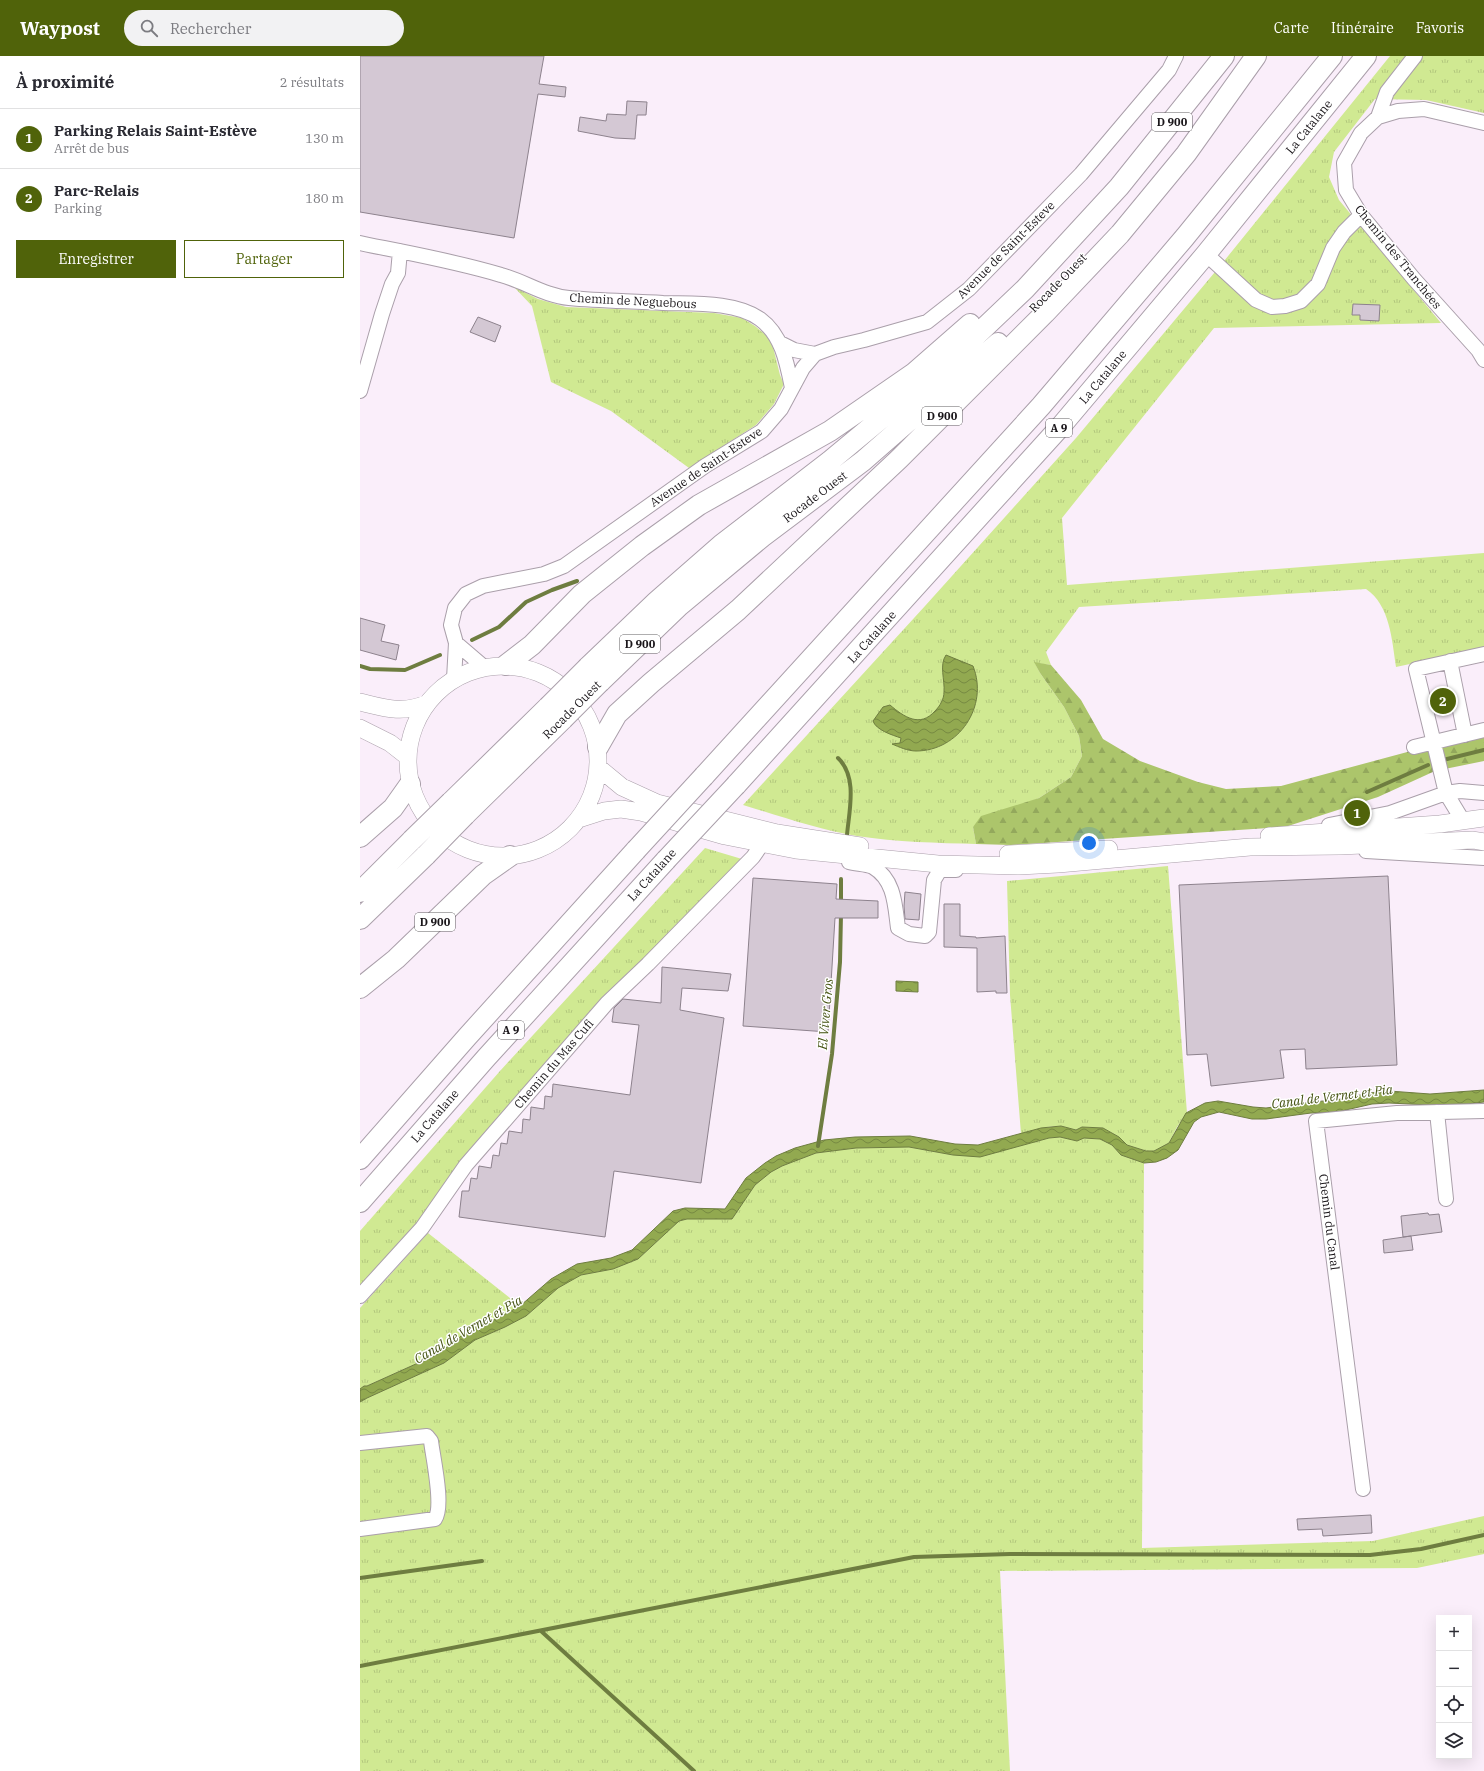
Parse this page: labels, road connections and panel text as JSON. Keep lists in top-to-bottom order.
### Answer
{
  "streets": {
    "highway": [
      "D 900",
      "La Catalane",
      "Rocade Ouest",
      "A 9"
    ],
    "street": [
      "Avenue de Saint-Esteve",
      "Chemin des Tranchées",
      "Chemin de Neguebous",
      "Chemin du Mas Cufi",
      "Chemin du Canal"
    ]
  },
  "crossings": [
    ["D 900", "Rocade Ouest"]
  ],
  "water": ["El Viver Gros", "Canal de Vernet et Pia"],
  "page": {
    "header": "Waypost",
    "search": "Rechercher",
    "nav": ["Carte", "Itinéraire", "Favoris"],
    "heading": ["À proximité", "2 résultats"],
    "list": [
      {
        "mark": "1",
        "name": "Parking Relais Saint-Estève",
        "note": "Arrêt de bus",
        "value": "130 m"
      },
      {
        "mark": "2",
        "name": "Parc-Relais",
        "note": "Parking",
        "value": "180 m"
      }
    ],
    "buttons": ["Enregistrer", "Partager"],
    "pins": ["2", "1"],
    "map_buttons": ["+", "−"]
  }
}
